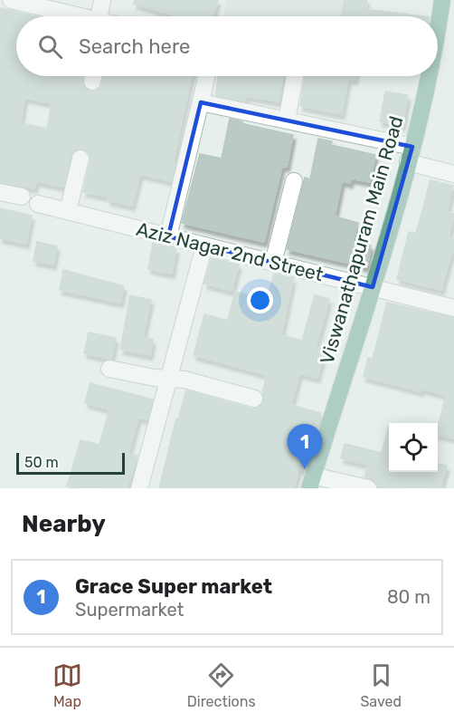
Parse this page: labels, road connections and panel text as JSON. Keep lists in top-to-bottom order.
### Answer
{
  "streets": {
    "main road": ["Viswanathapuram Main Road"],
    "street": ["Aziz Nagar 2nd Street"]
  },
  "crossings": [
    ["Viswanathapuram Main Road", "Aziz Nagar 2nd Street"]
  ],
  "scale_bar": "50 m",
  "page": {
    "search": "Search here",
    "pins": "1",
    "scale": "50 m",
    "heading": "Nearby",
    "list": [
      {
        "mark": "1",
        "name": "Grace Super market",
        "note": "Supermarket",
        "value": "80 m"
      }
    ],
    "nav": ["Map", "Directions", "Saved"]
  }
}
